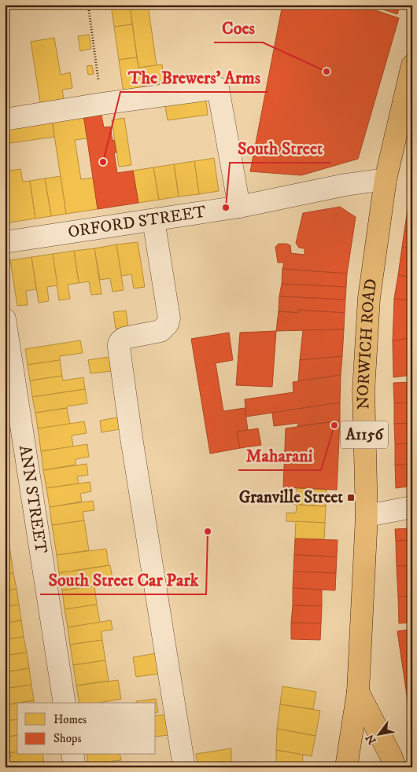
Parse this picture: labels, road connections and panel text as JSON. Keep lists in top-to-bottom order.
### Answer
{
  "streets": {
    "main road": ["NORWICH ROAD", "A1156"],
    "street": ["ORFORD STREET", "ANN STREET"]
  },
  "crossings": [
    ["ORFORD STREET", "NORWICH ROAD"]
  ],
  "places": {
    "other": [
      "Coes",
      "The Brewers' Arms",
      "South Street",
      "Maharani",
      "South Street Car Park"
    ],
    "transit": ["Granville Street"]
  },
  "legend": ["Homes", "Shops"],
  "north": "bottom left"
}
